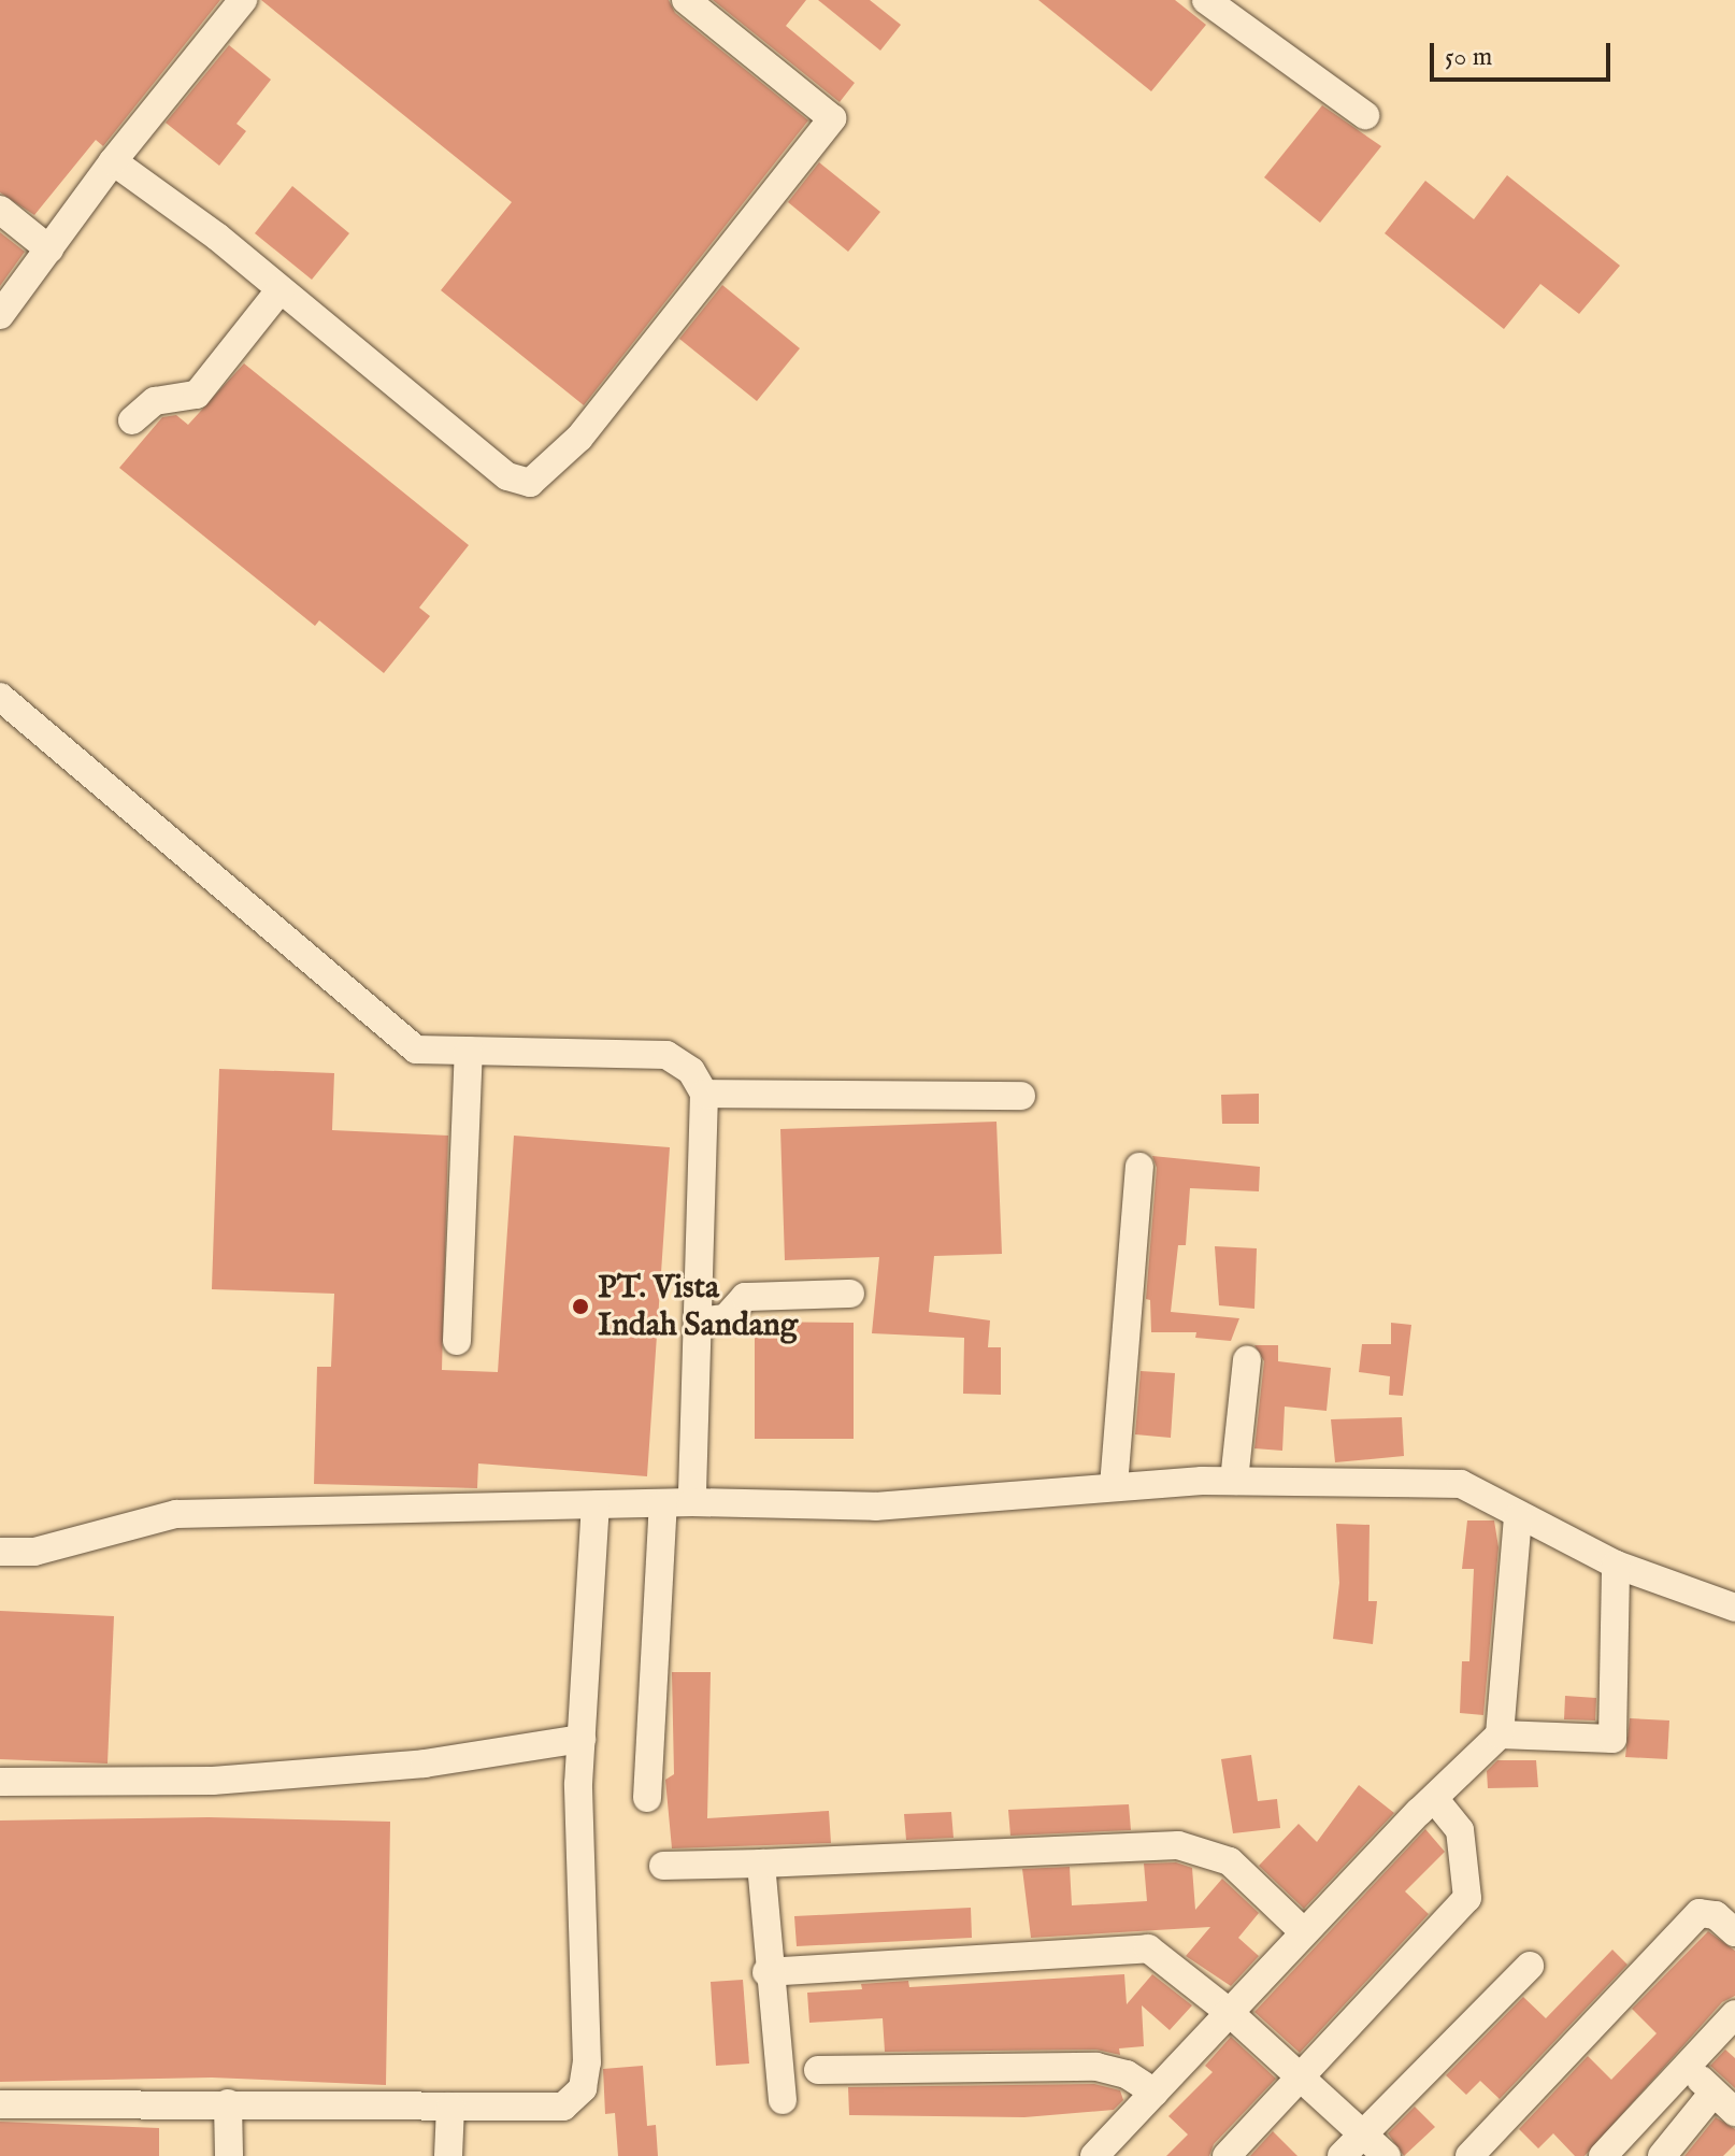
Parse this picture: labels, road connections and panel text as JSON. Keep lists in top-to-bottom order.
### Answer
{
  "places": ["PT. Vista Indah Sandang"],
  "scale_bar": "50 m"
}
